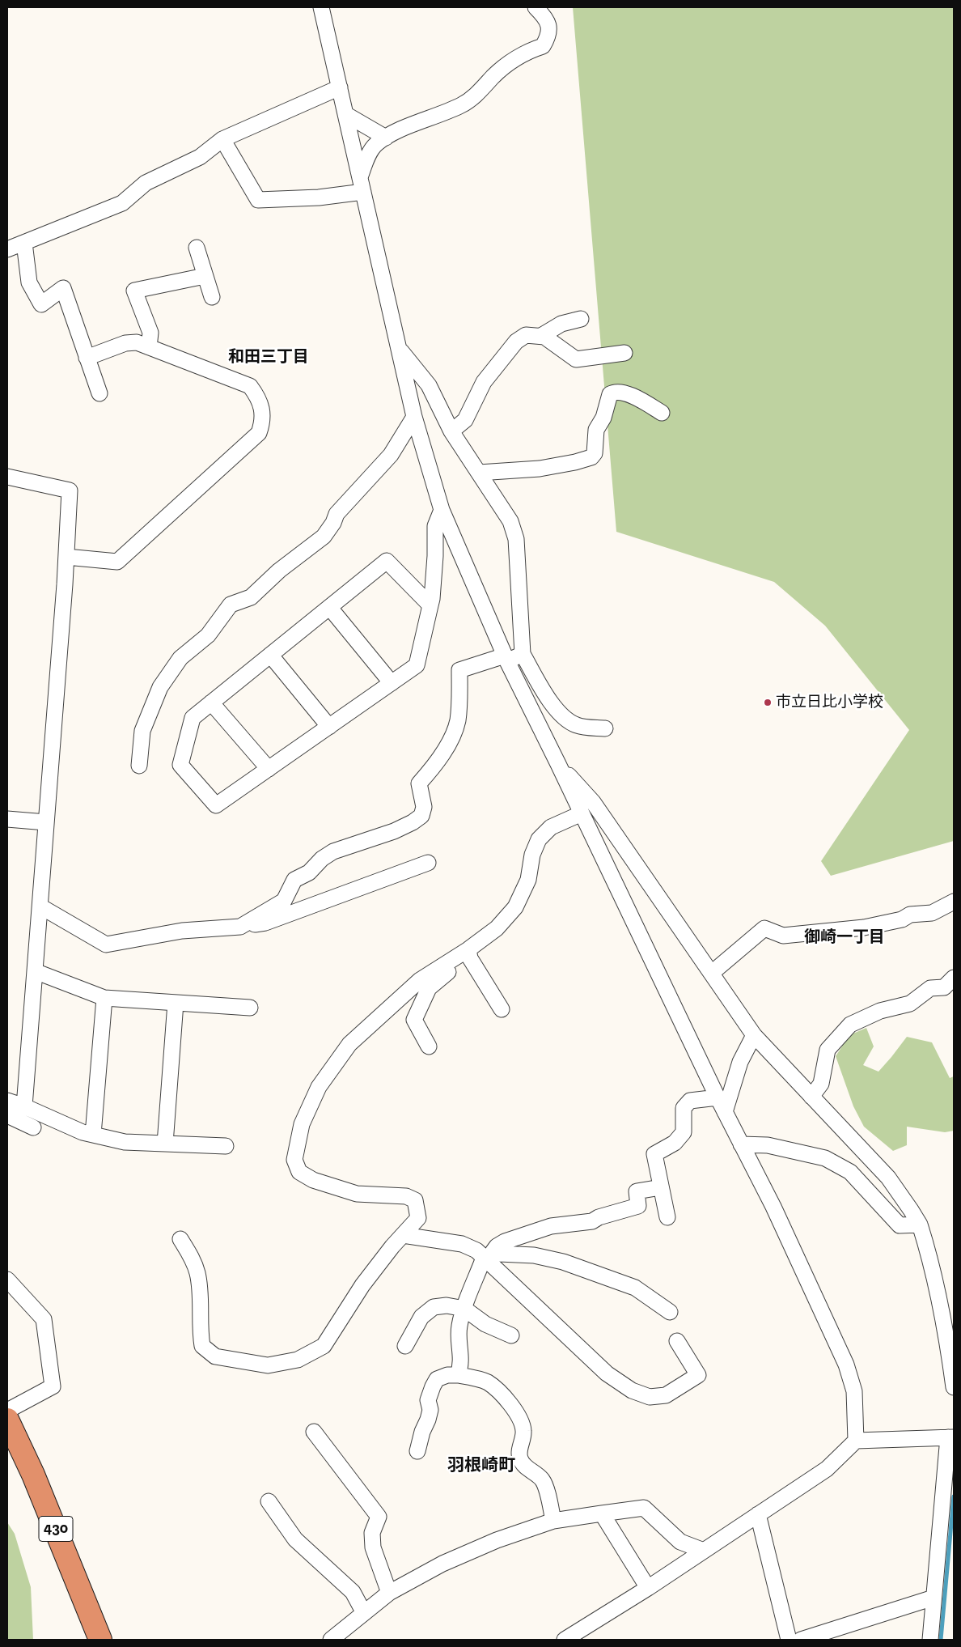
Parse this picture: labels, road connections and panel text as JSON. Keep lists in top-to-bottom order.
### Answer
{
  "streets": {
    "highway": ["430"]
  },
  "districts": ["和田三丁目", "御崎一丁目", "羽根崎町"],
  "places": ["市立日比小学校"]
}
